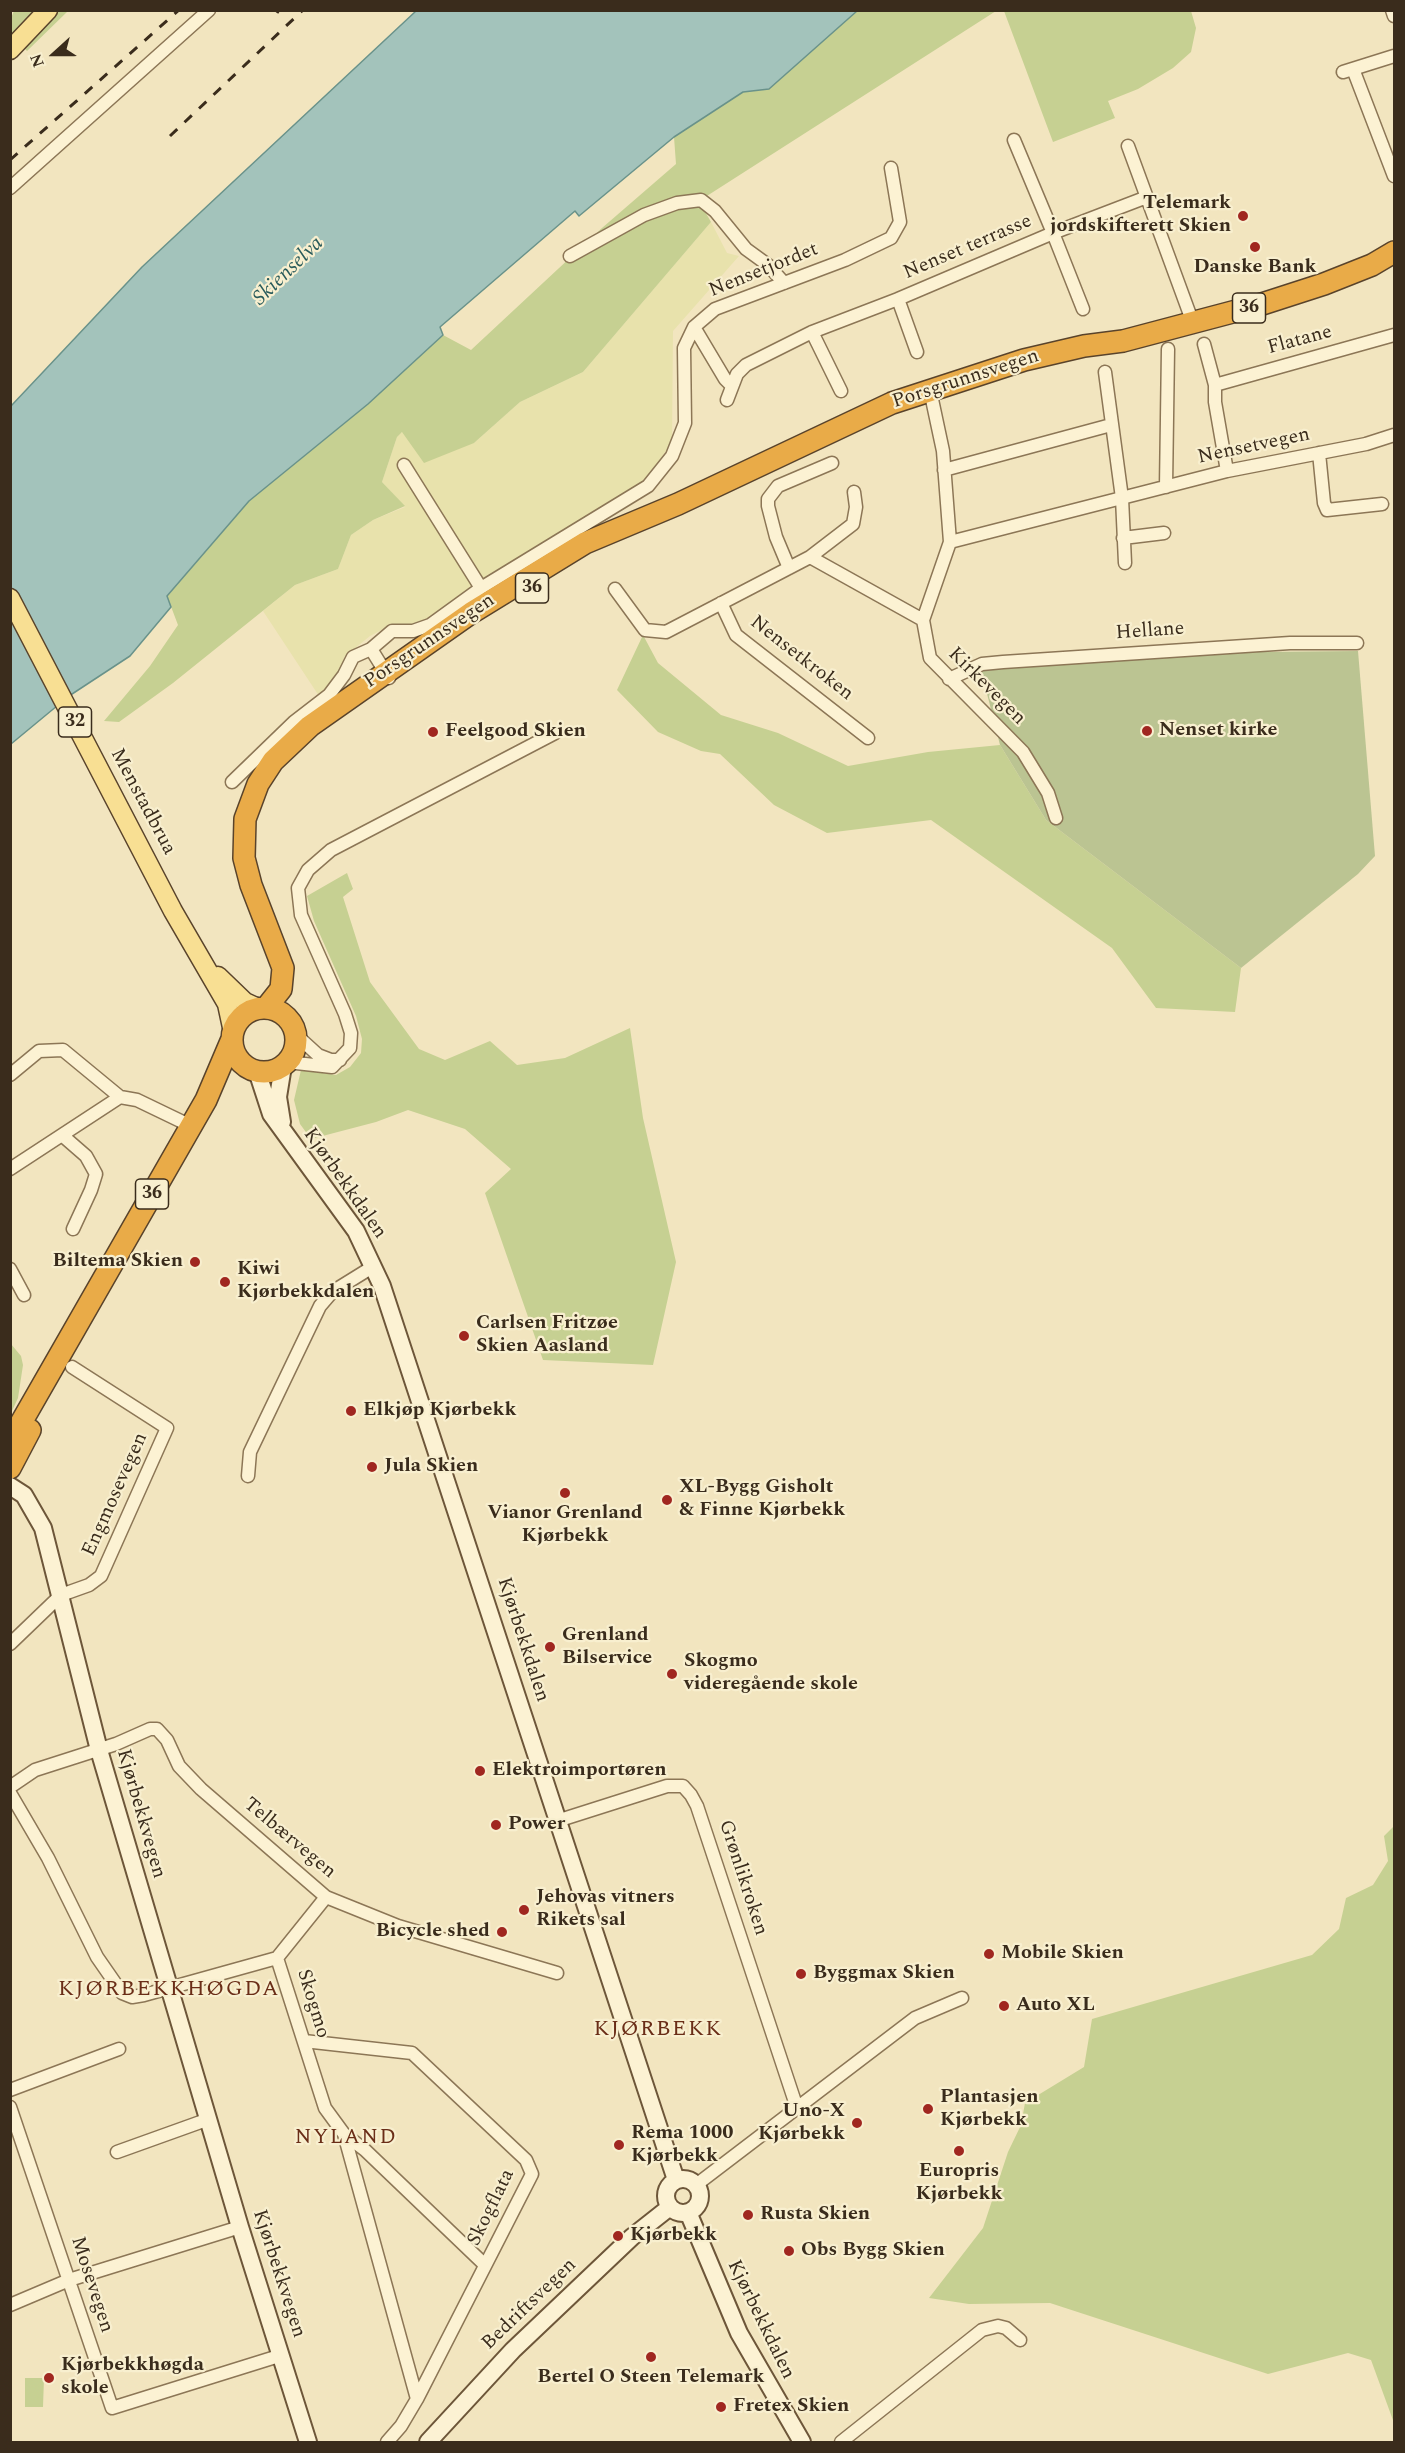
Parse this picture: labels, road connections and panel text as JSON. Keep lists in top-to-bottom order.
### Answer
{
  "streets": {
    "highway": ["36", "Porsgrunnsvegen"],
    "main road": ["32", "Menstadbrua"],
    "street": [
      "Nenset terrasse",
      "Nensetjordet",
      "Flatane",
      "Nensetvegen",
      "Hellane",
      "Nensetkroken",
      "Kirkevegen",
      "Kjørbekkdalen",
      "Engmosevegen",
      "Kjørbekkvegen",
      "Telbærvegen",
      "Grønlikroken",
      "Skogmo",
      "Skogflata",
      "Mosevegen",
      "Bedriftsvegen"
    ]
  },
  "crossings": [
    ["36", "Porsgrunnsvegen"],
    ["36", "Menstadbrua"],
    ["36", "Kjørbekkdalen"],
    ["Porsgrunnsvegen", "Kirkevegen"],
    ["Porsgrunnsvegen", "Menstadbrua"],
    ["Porsgrunnsvegen", "Kjørbekkdalen"],
    ["Nensetvegen", "Kirkevegen"],
    ["Hellane", "Kirkevegen"],
    ["Menstadbrua", "Kjørbekkdalen"],
    ["Kjørbekkdalen", "Grønlikroken"],
    ["Kjørbekkdalen", "Bedriftsvegen"],
    ["Engmosevegen", "Kjørbekkvegen"],
    ["Kjørbekkvegen", "Telbærvegen"],
    ["Kjørbekkvegen", "Skogmo"],
    ["Kjørbekkvegen", "Mosevegen"],
    ["Skogmo", "Skogflata"]
  ],
  "districts": ["KJØRBEKKHØGDA", "KJØRBEKK", "NYLAND"],
  "water": ["Skienselva"],
  "places": [
    "Telemark jordskifterett Skien",
    "Danske Bank",
    "Nenset kirke",
    "Feelgood Skien",
    "Biltema Skien",
    "Kiwi Kjørbekkdalen",
    "Carlsen Fritzøe Skien Aasland",
    "Elkjøp Kjørbekk",
    "Jula Skien",
    "Vianor Grenland Kjørbekk",
    "XL-Bygg Gisholt & Finne Kjørbekk",
    "Grenland Bilservice",
    "Skogmo videregående skole",
    "Elektroimportøren",
    "Power",
    "Jehovas vitners Rikets sal",
    "Bicycle shed",
    "Mobile Skien",
    "Byggmax Skien",
    "Auto XL",
    "Plantasjen Kjørbekk",
    "Uno-X Kjørbekk",
    "Rema 1000 Kjørbekk",
    "Europris Kjørbekk",
    "Rusta Skien",
    "Kjørbekk",
    "Obs Bygg Skien",
    "Bertel O Steen Telemark",
    "Kjørbekkhøgda skole",
    "Fretex Skien"
  ],
  "north": "left"
}
